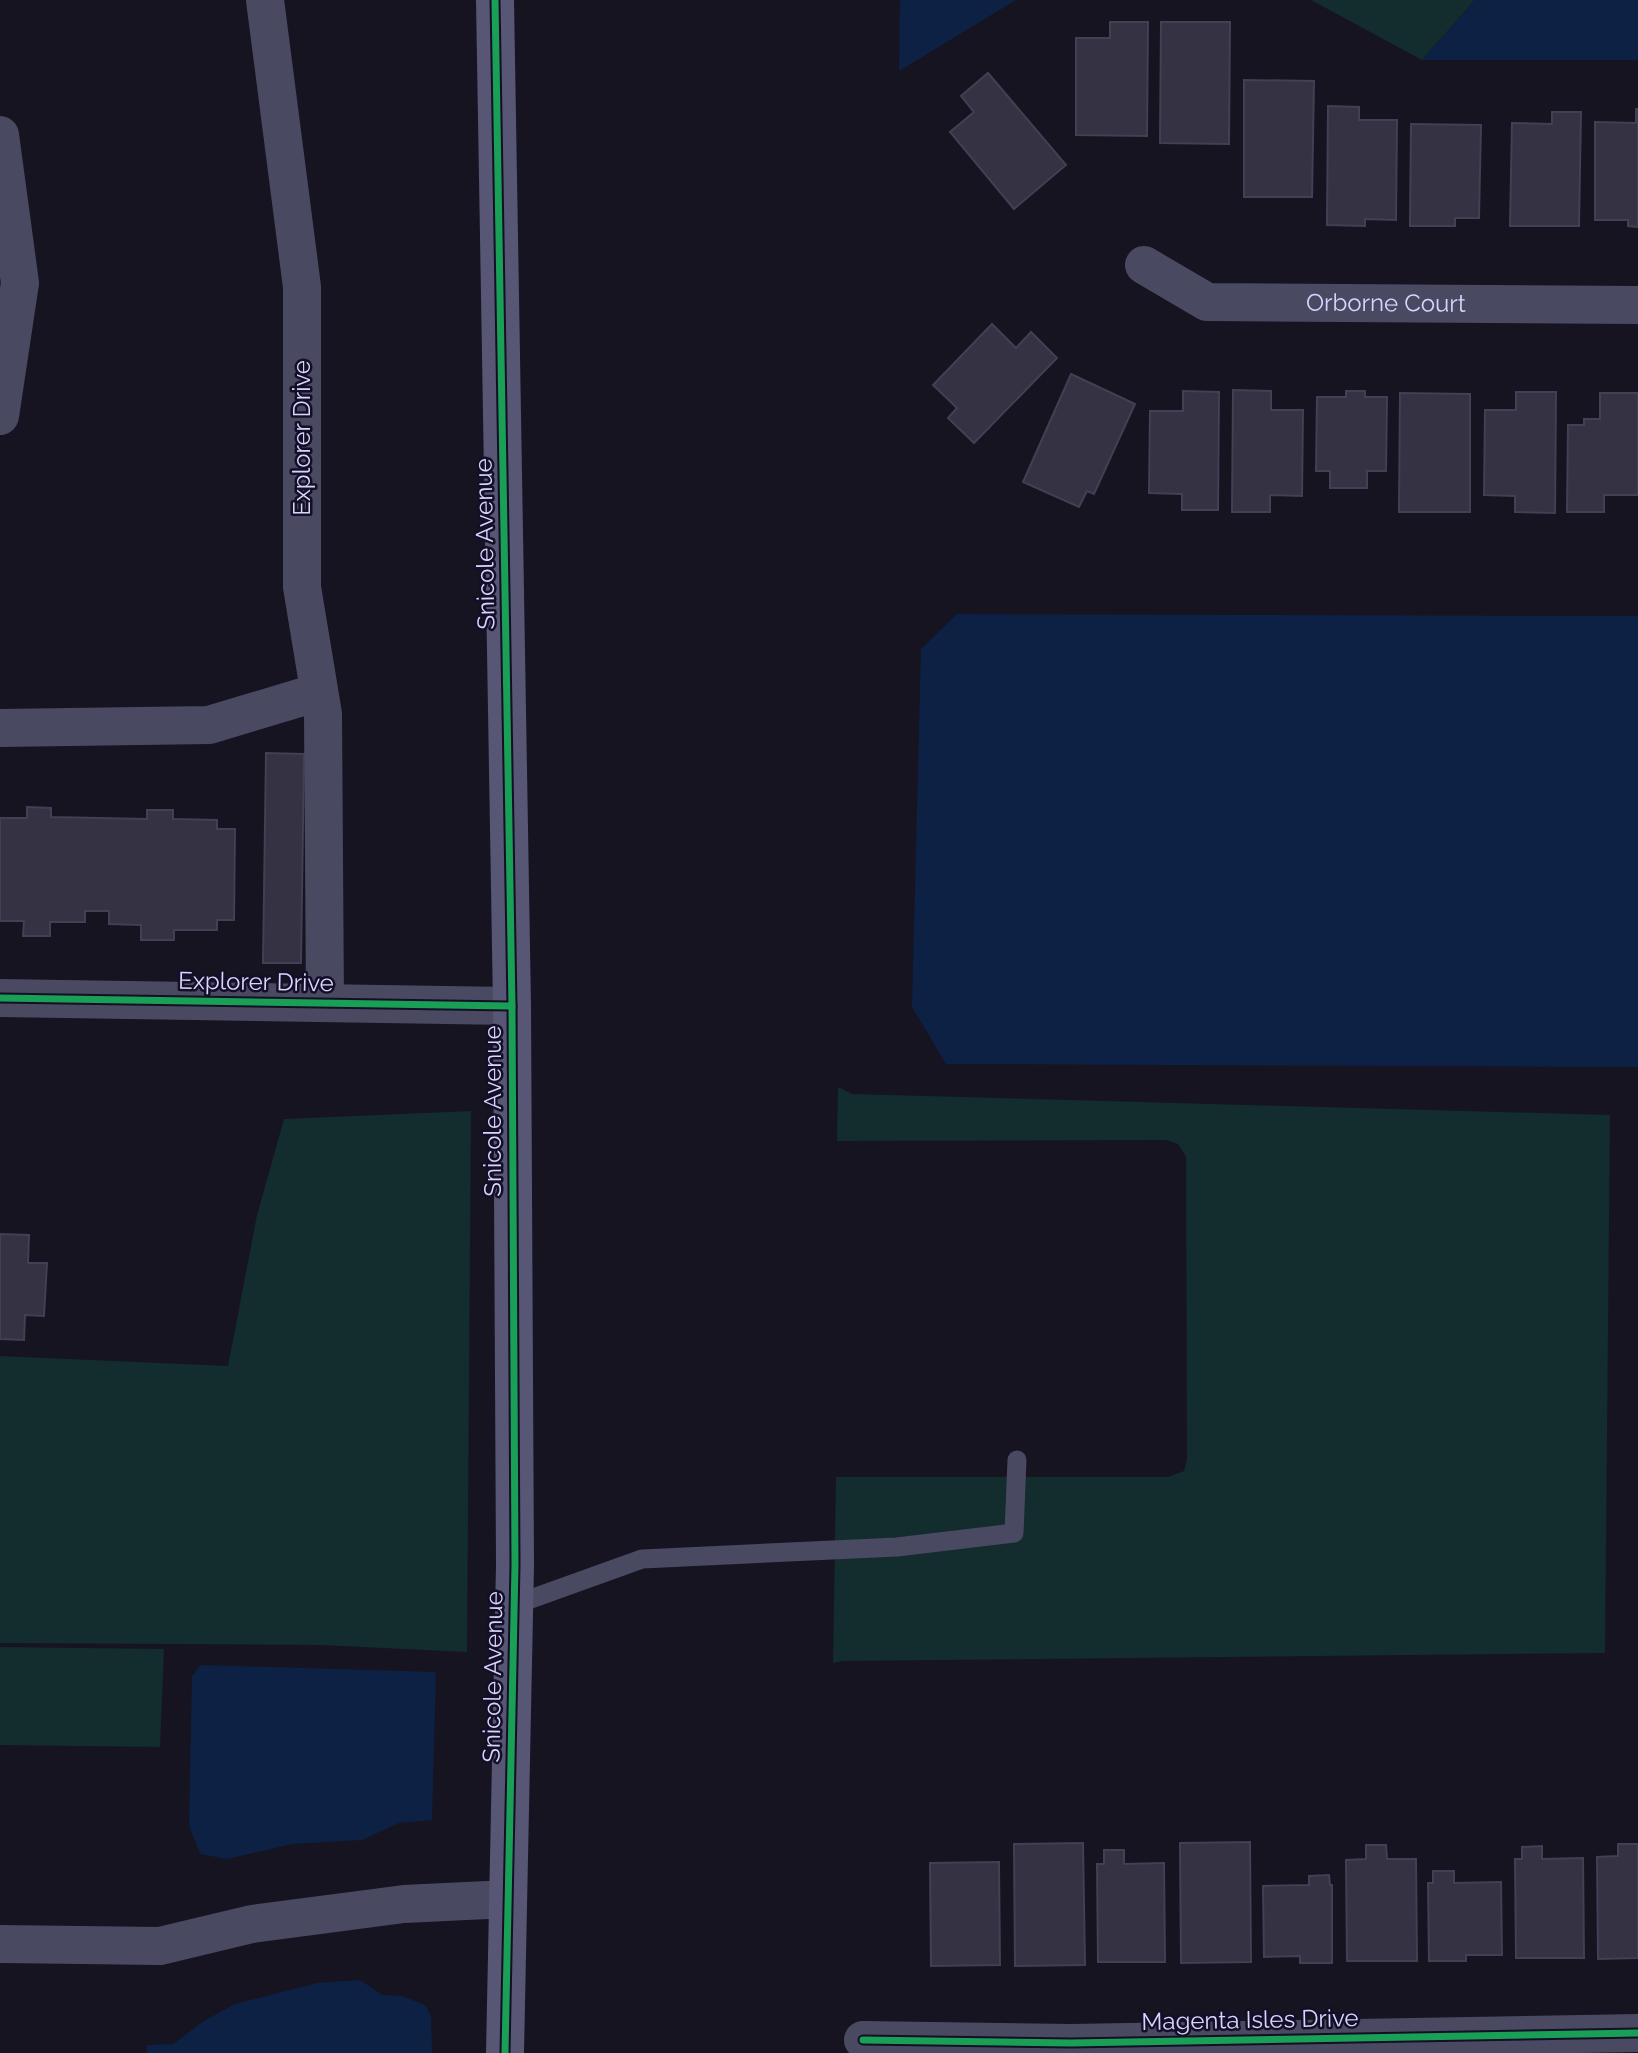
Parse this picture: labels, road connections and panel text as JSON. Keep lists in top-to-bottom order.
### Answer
{
  "streets": {
    "street": [
      "Orborne Court",
      "Explorer Drive",
      "Snicole Avenue",
      "Magenta Isles Drive"
    ]
  },
  "crossings": [
    ["Explorer Drive", "Snicole Avenue"]
  ]
}
